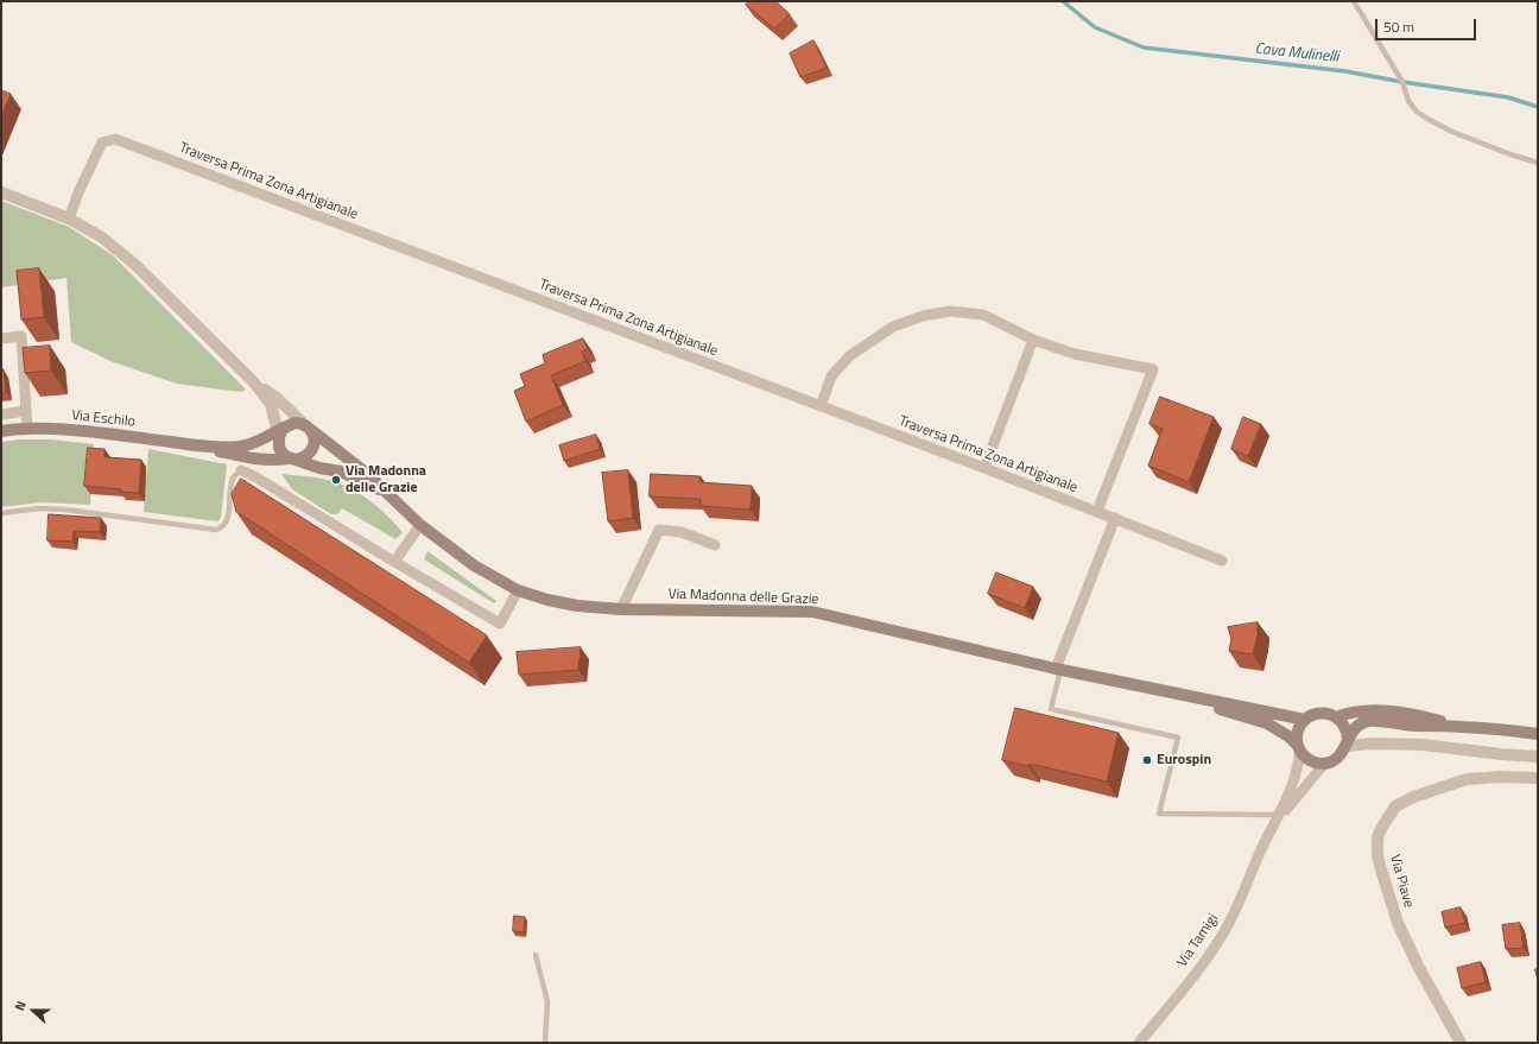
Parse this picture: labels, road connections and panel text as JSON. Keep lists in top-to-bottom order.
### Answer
{
  "streets": {
    "main road": ["Via Eschilo", "Via Madonna delle Grazie"],
    "street": ["Traversa Prima Zona Artigianale", "Via Piave", "Via Tamigi"]
  },
  "water": ["Cava Mulinelli"],
  "places": ["Via Madonna delle Grazie", "Eurospin"],
  "scale_bar": "50 m",
  "north": "left"
}
